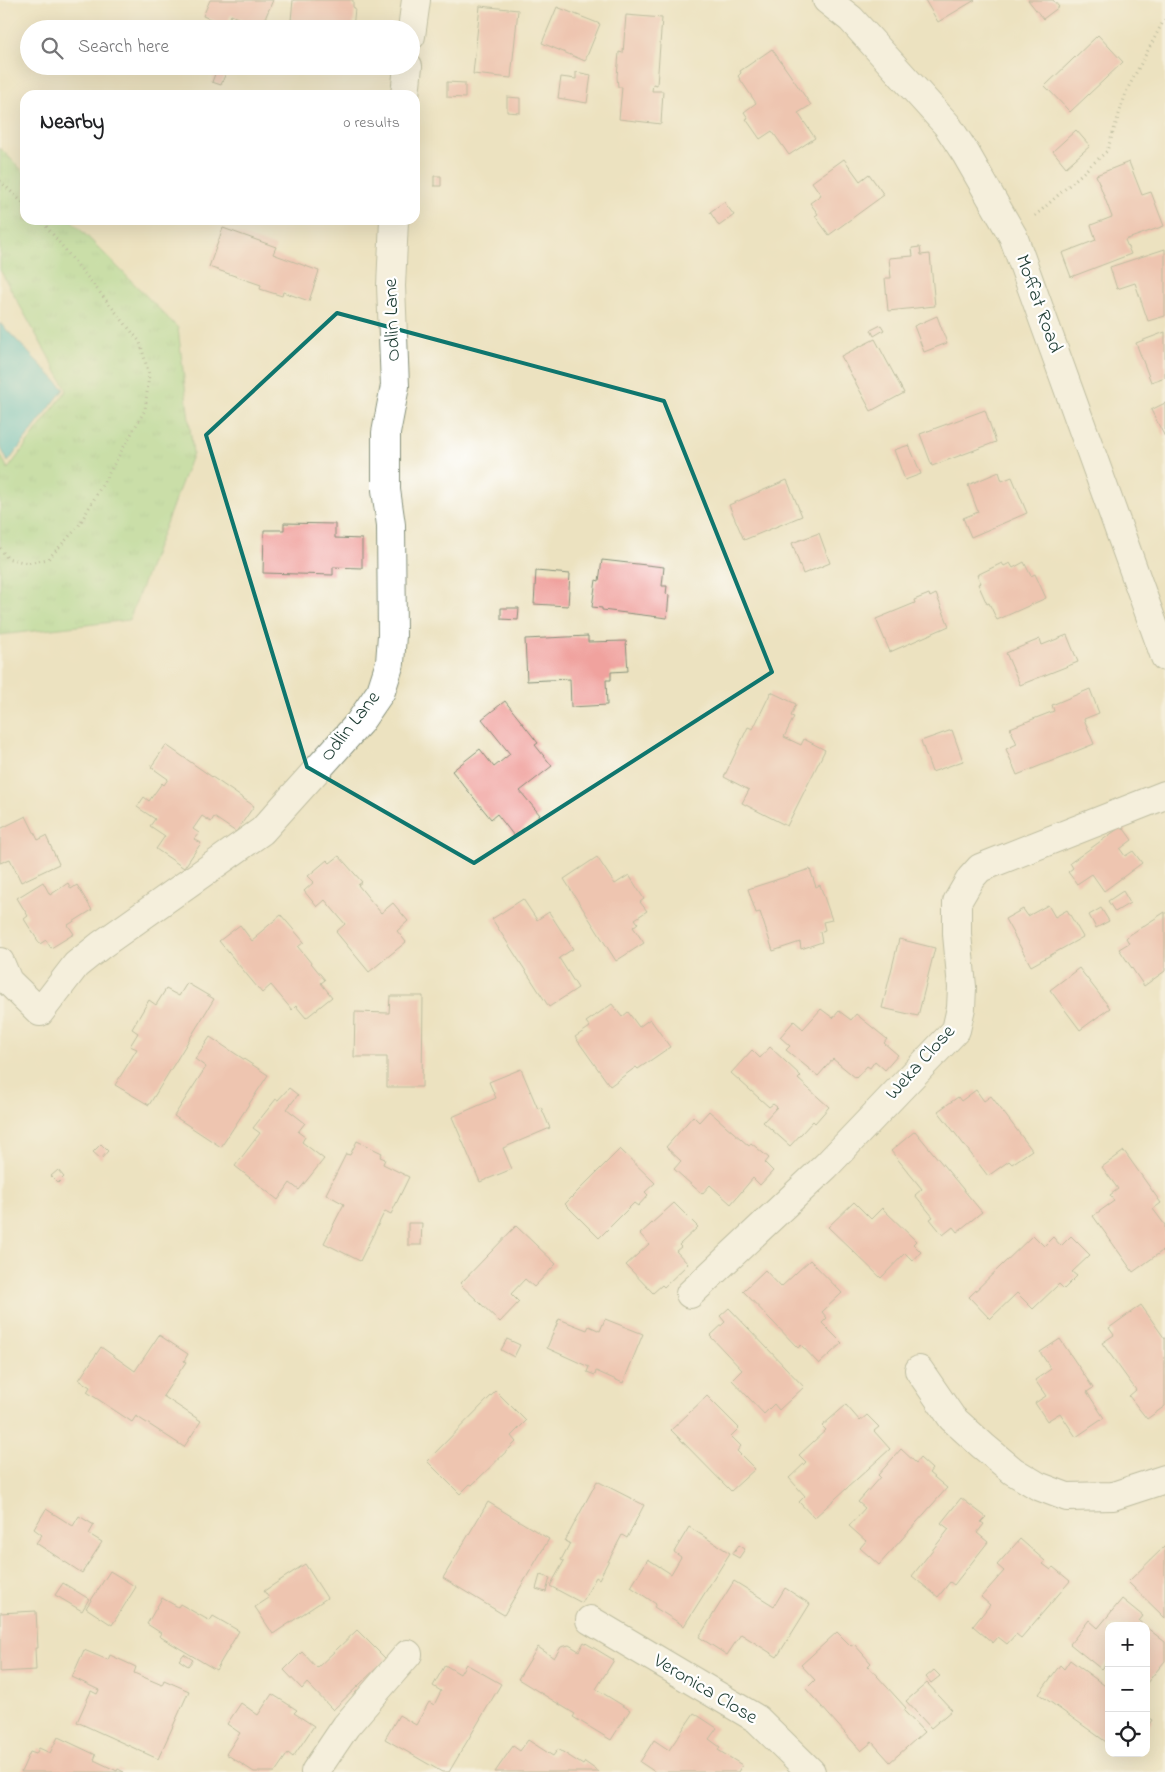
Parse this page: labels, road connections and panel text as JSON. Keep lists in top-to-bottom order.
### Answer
{
  "streets": {
    "street": [
      "Moffat Road",
      "Odlin Lane",
      "Weka Close",
      "Veronica Close"
    ]
  },
  "page": {
    "search": "Search here",
    "heading": ["Nearby", "0 results"],
    "map_buttons": ["+", "−"]
  }
}
